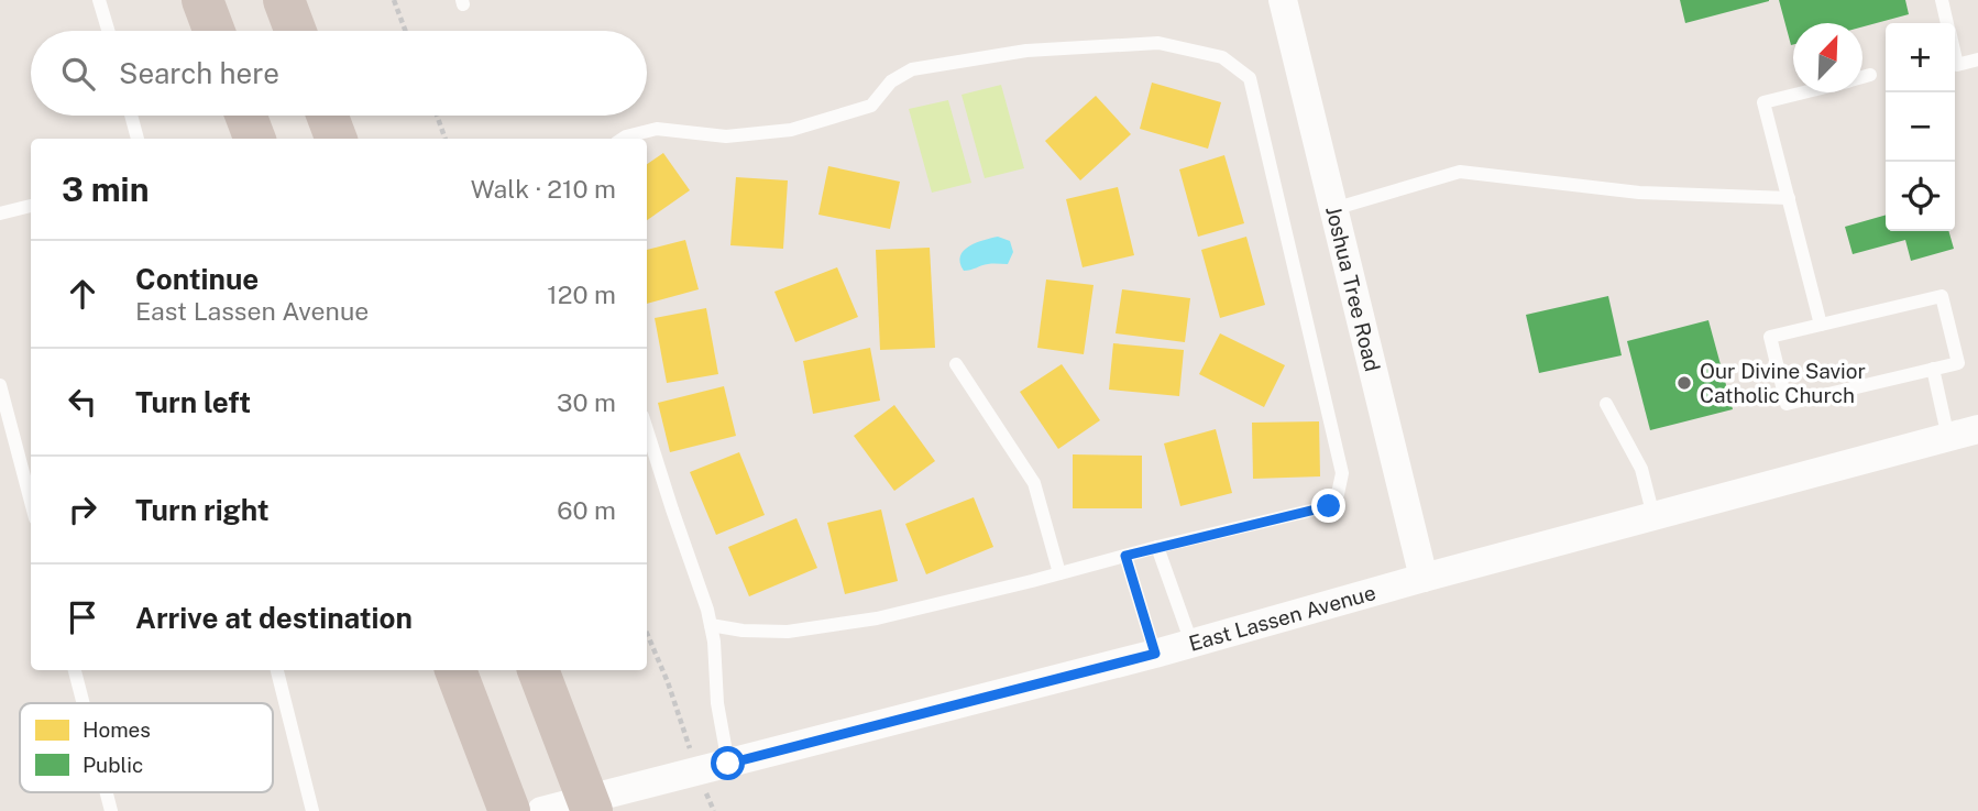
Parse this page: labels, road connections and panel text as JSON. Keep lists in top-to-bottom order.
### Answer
{
  "streets": {
    "street": ["Joshua Tree Road", "East Lassen Avenue"]
  },
  "crossings": [
    ["Joshua Tree Road", "East Lassen Avenue"]
  ],
  "places": ["Our Divine Savior Catholic Church"],
  "legend": ["Homes", "Public"],
  "north": "top right",
  "page": {
    "map_buttons": ["+", "−"],
    "search": "Search here",
    "heading": ["3 min", "Walk · 210 m"],
    "list": [
      ["Continue", "East Lassen Avenue", "120 m"],
      ["Turn left", "30 m"],
      ["Turn right", "60 m"],
      "Arrive at destination"
    ]
  }
}
